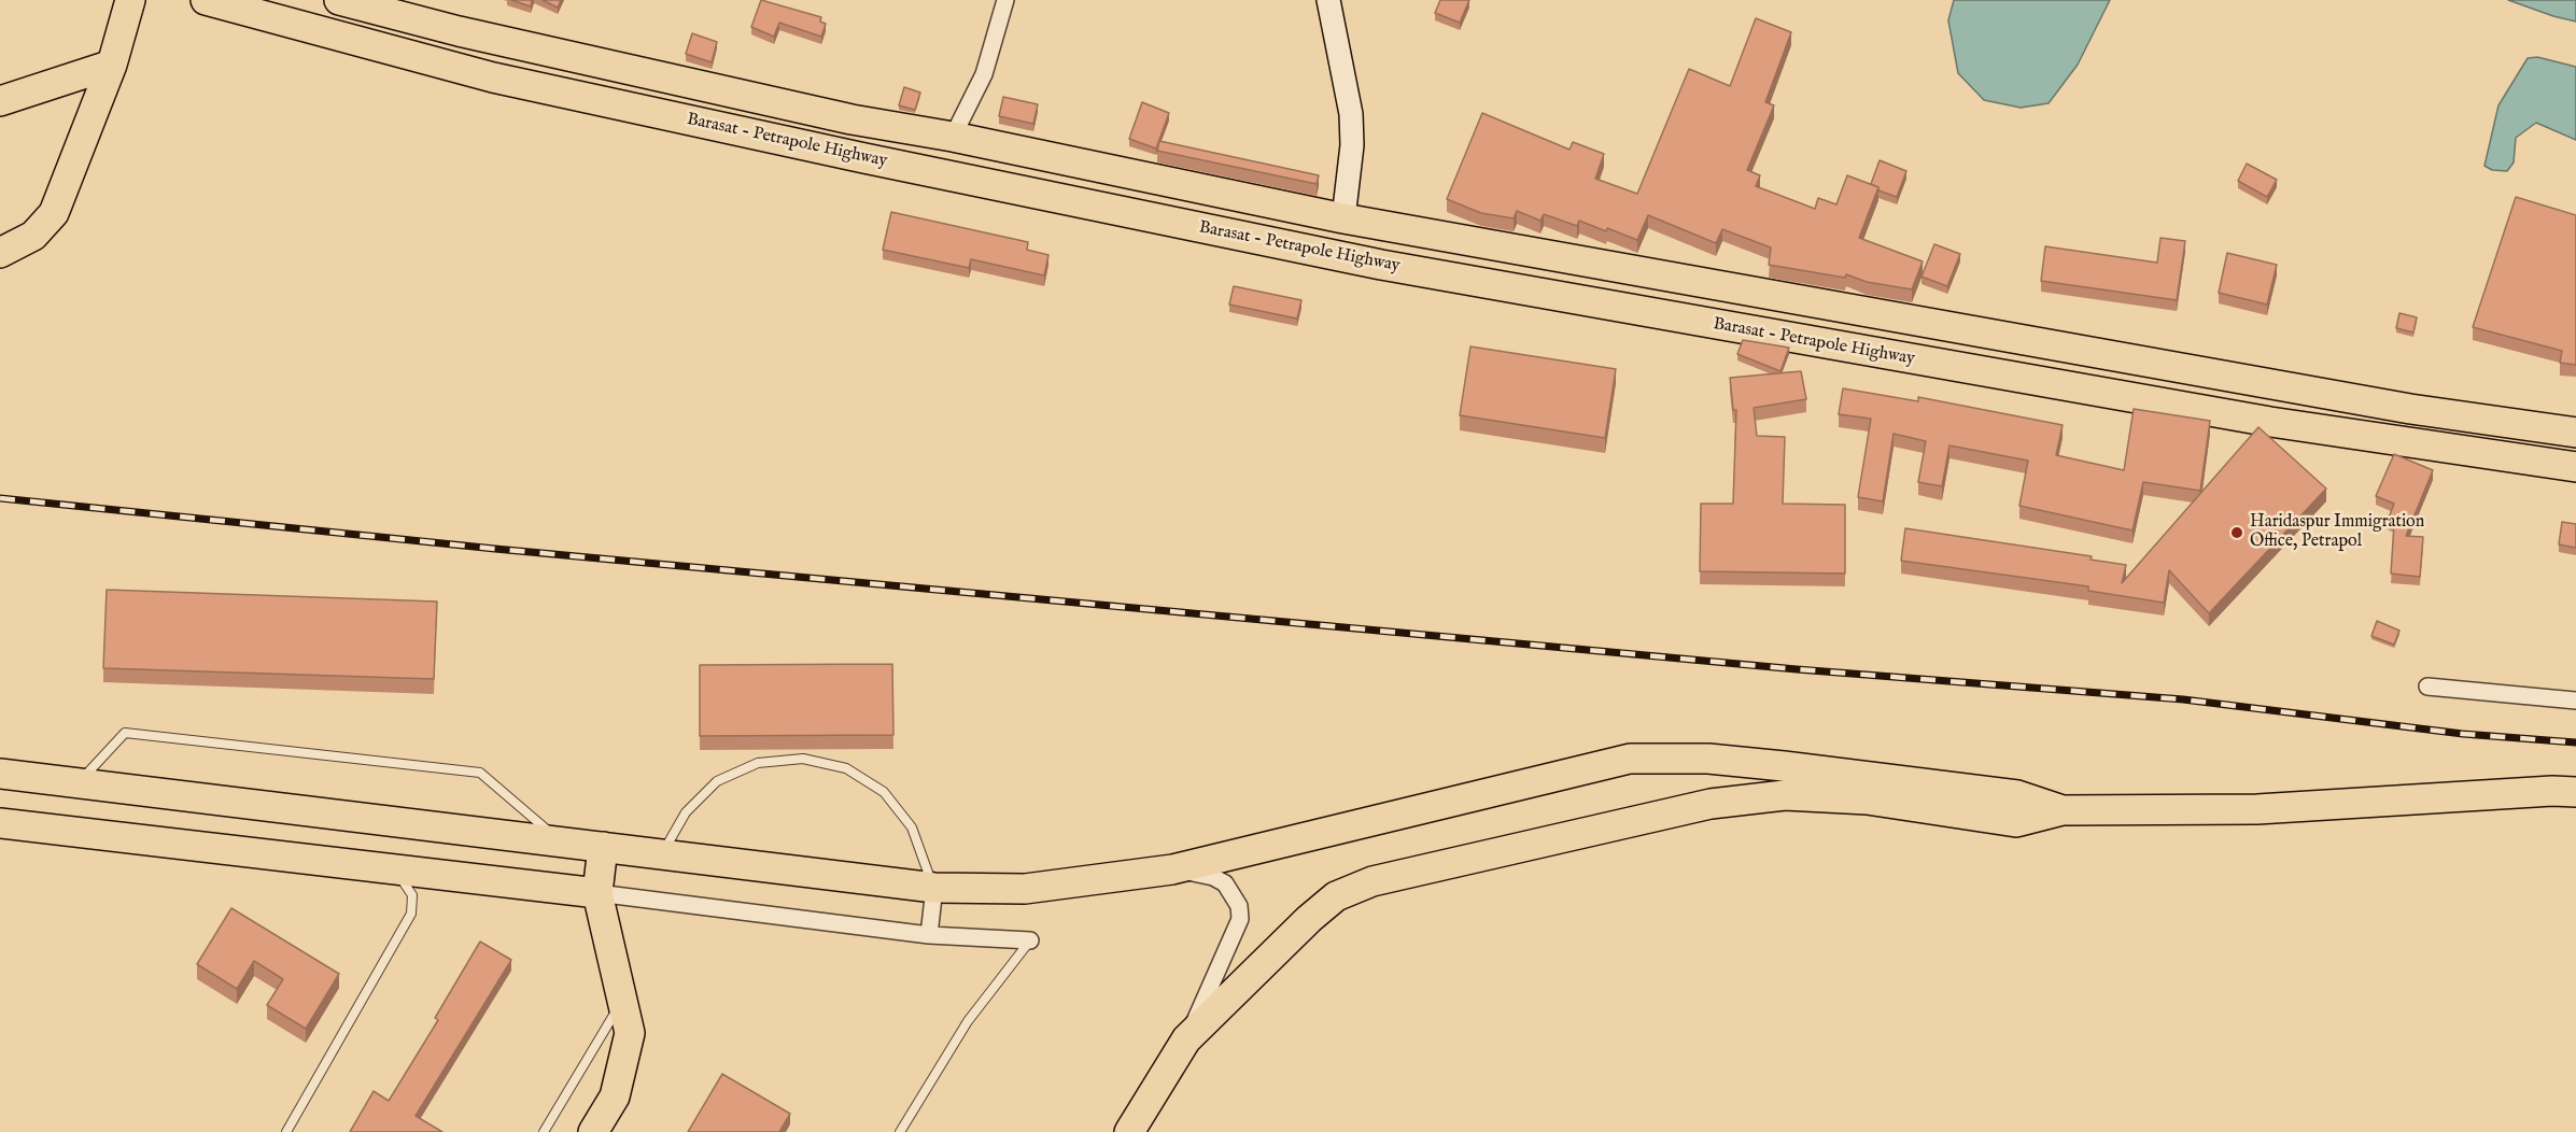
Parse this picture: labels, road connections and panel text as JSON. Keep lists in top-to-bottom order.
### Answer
{
  "streets": {
    "highway": ["Barasat - Petrapole Highway"]
  },
  "places": ["Haridaspur Immigration Office, Petrapol"]
}
